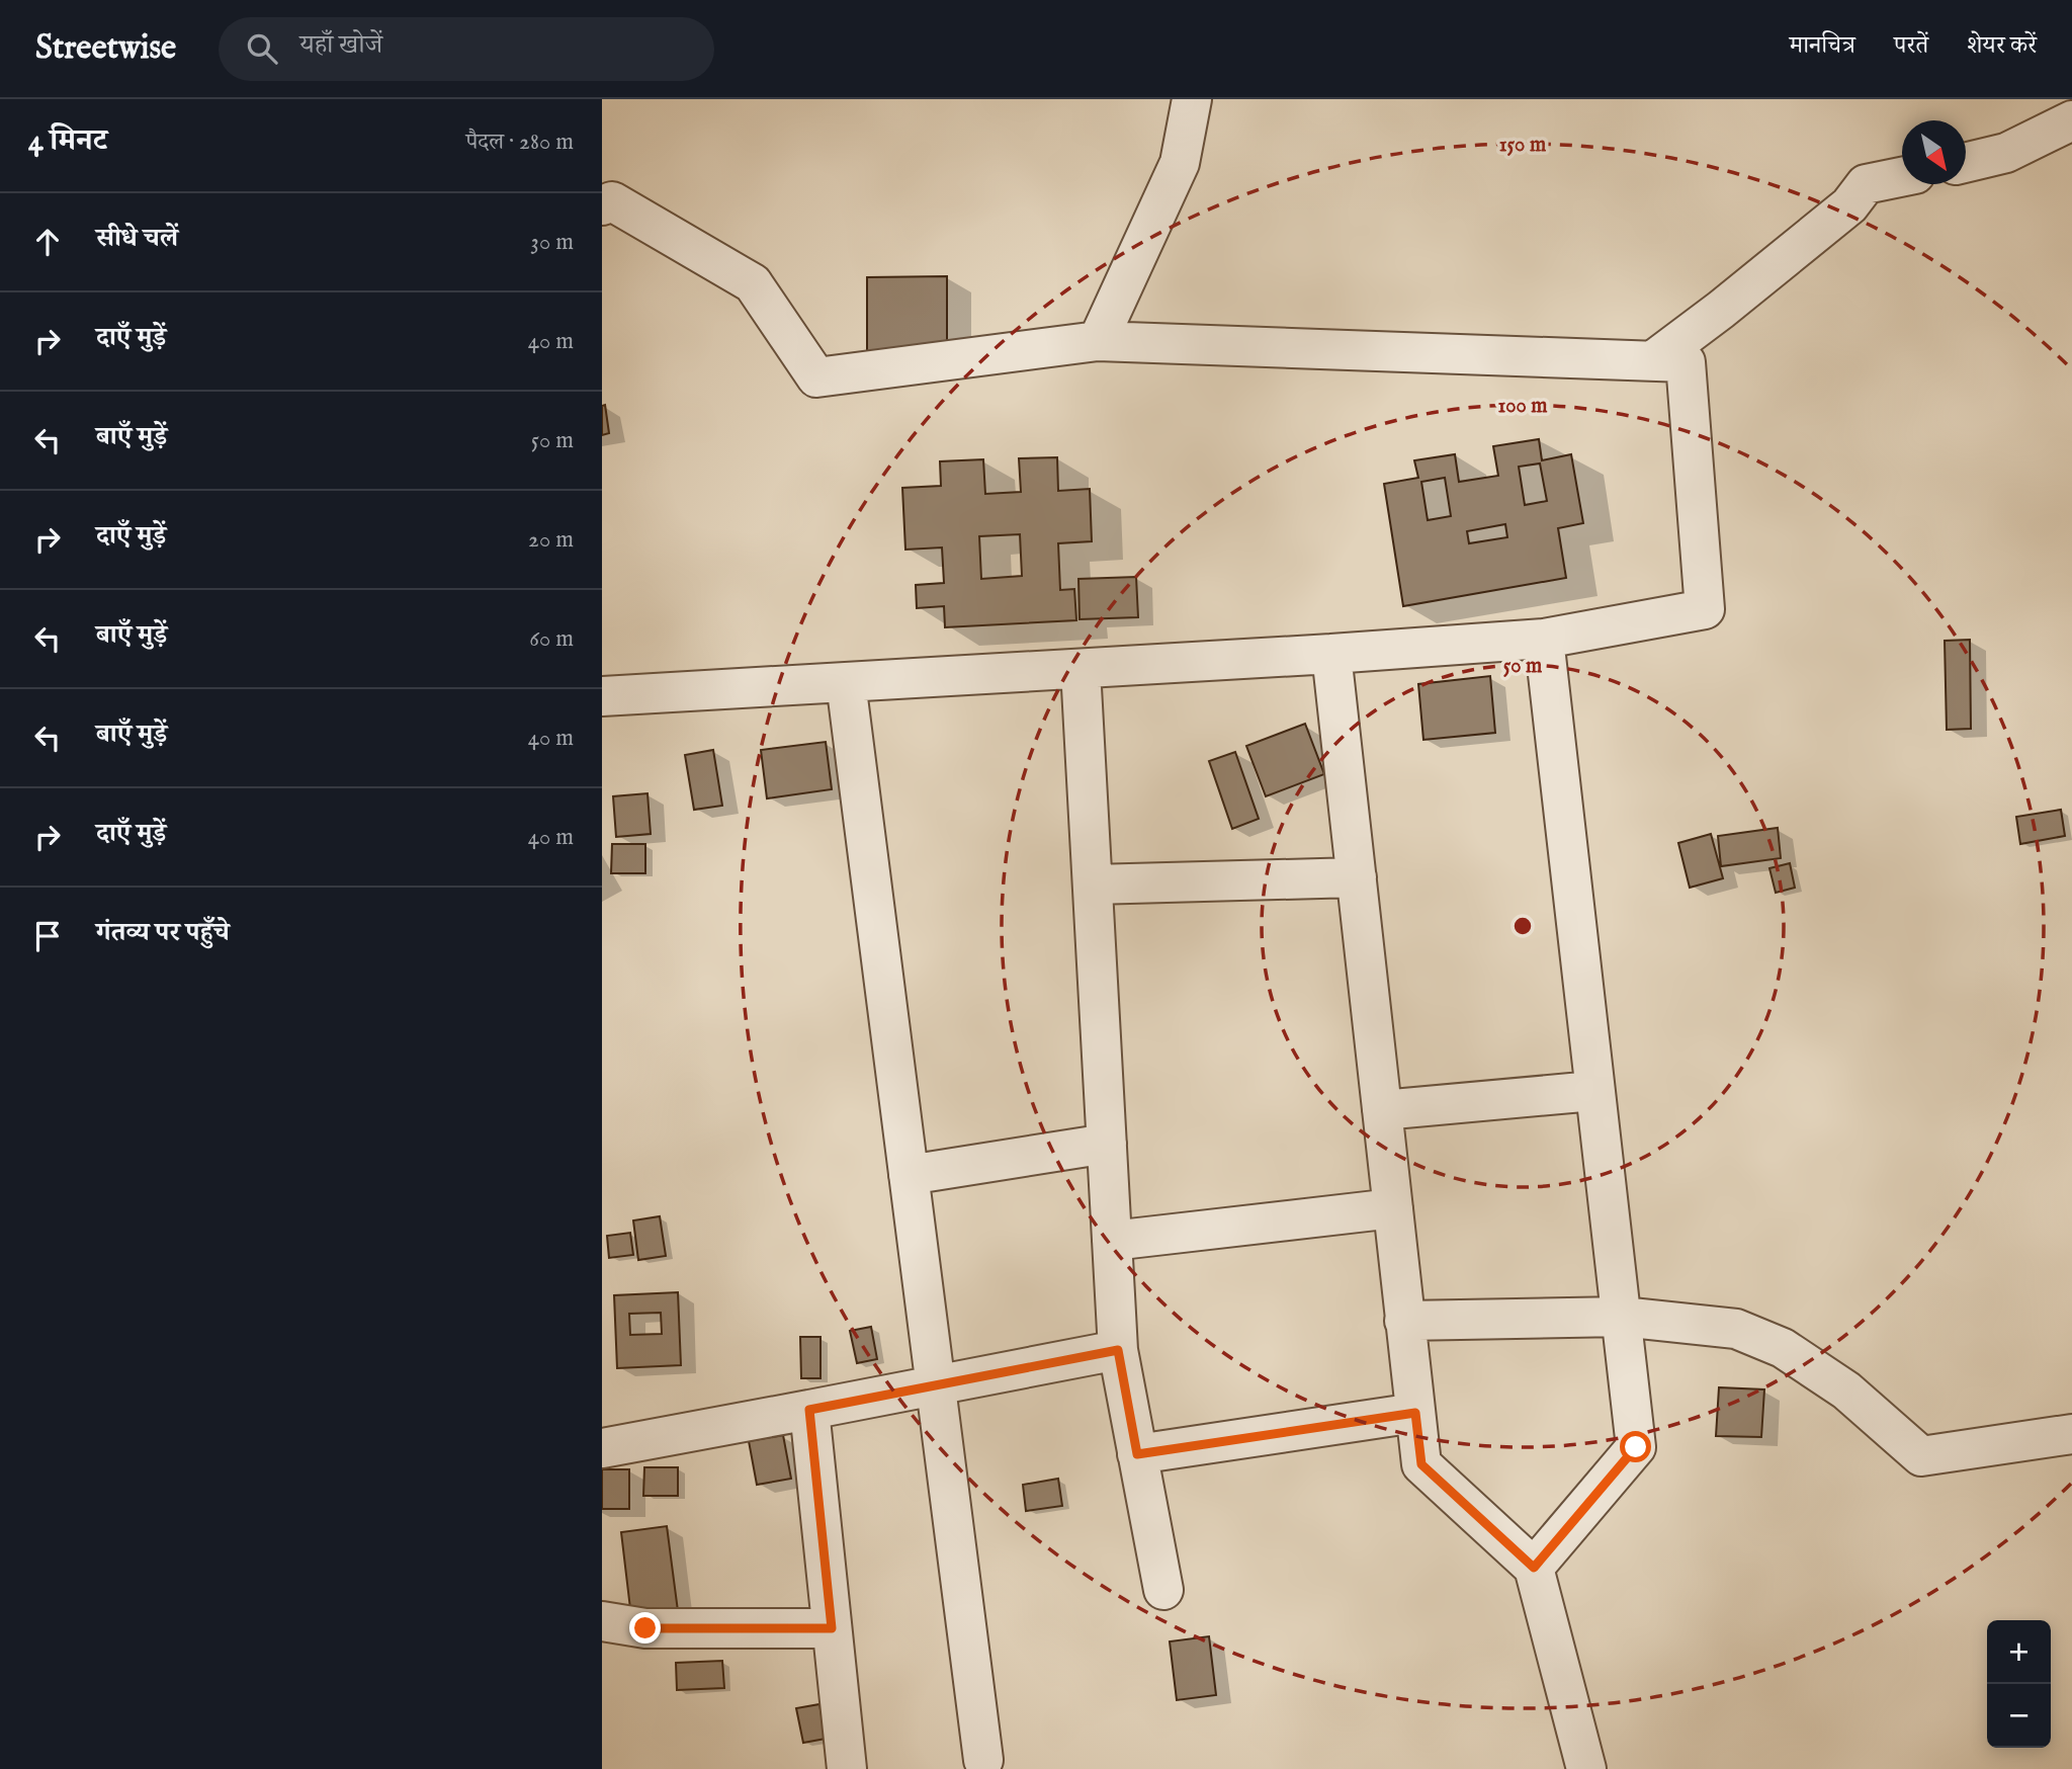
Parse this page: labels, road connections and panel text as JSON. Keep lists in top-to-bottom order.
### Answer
{
  "north": "bottom right",
  "page": {
    "header": "Streetwise",
    "search": "यहाँ खोजें",
    "nav": ["मानचित्र", "परतें", "शेयर करें"],
    "heading": ["4 मिनट", "पैदल · 280 m"],
    "list": [
      ["सीधे चलें", "30 m"],
      ["दाएँ मुड़ें", "40 m"],
      ["बाएँ मुड़ें", "50 m"],
      ["दाएँ मुड़ें", "20 m"],
      ["बाएँ मुड़ें", "60 m"],
      ["बाएँ मुड़ें", "40 m"],
      ["दाएँ मुड़ें", "40 m"],
      "गंतव्य पर पहुँचे"
    ],
    "map_buttons": ["+", "−"]
  },
  "rings": ["150 m", "100 m", "50 m"]
}
